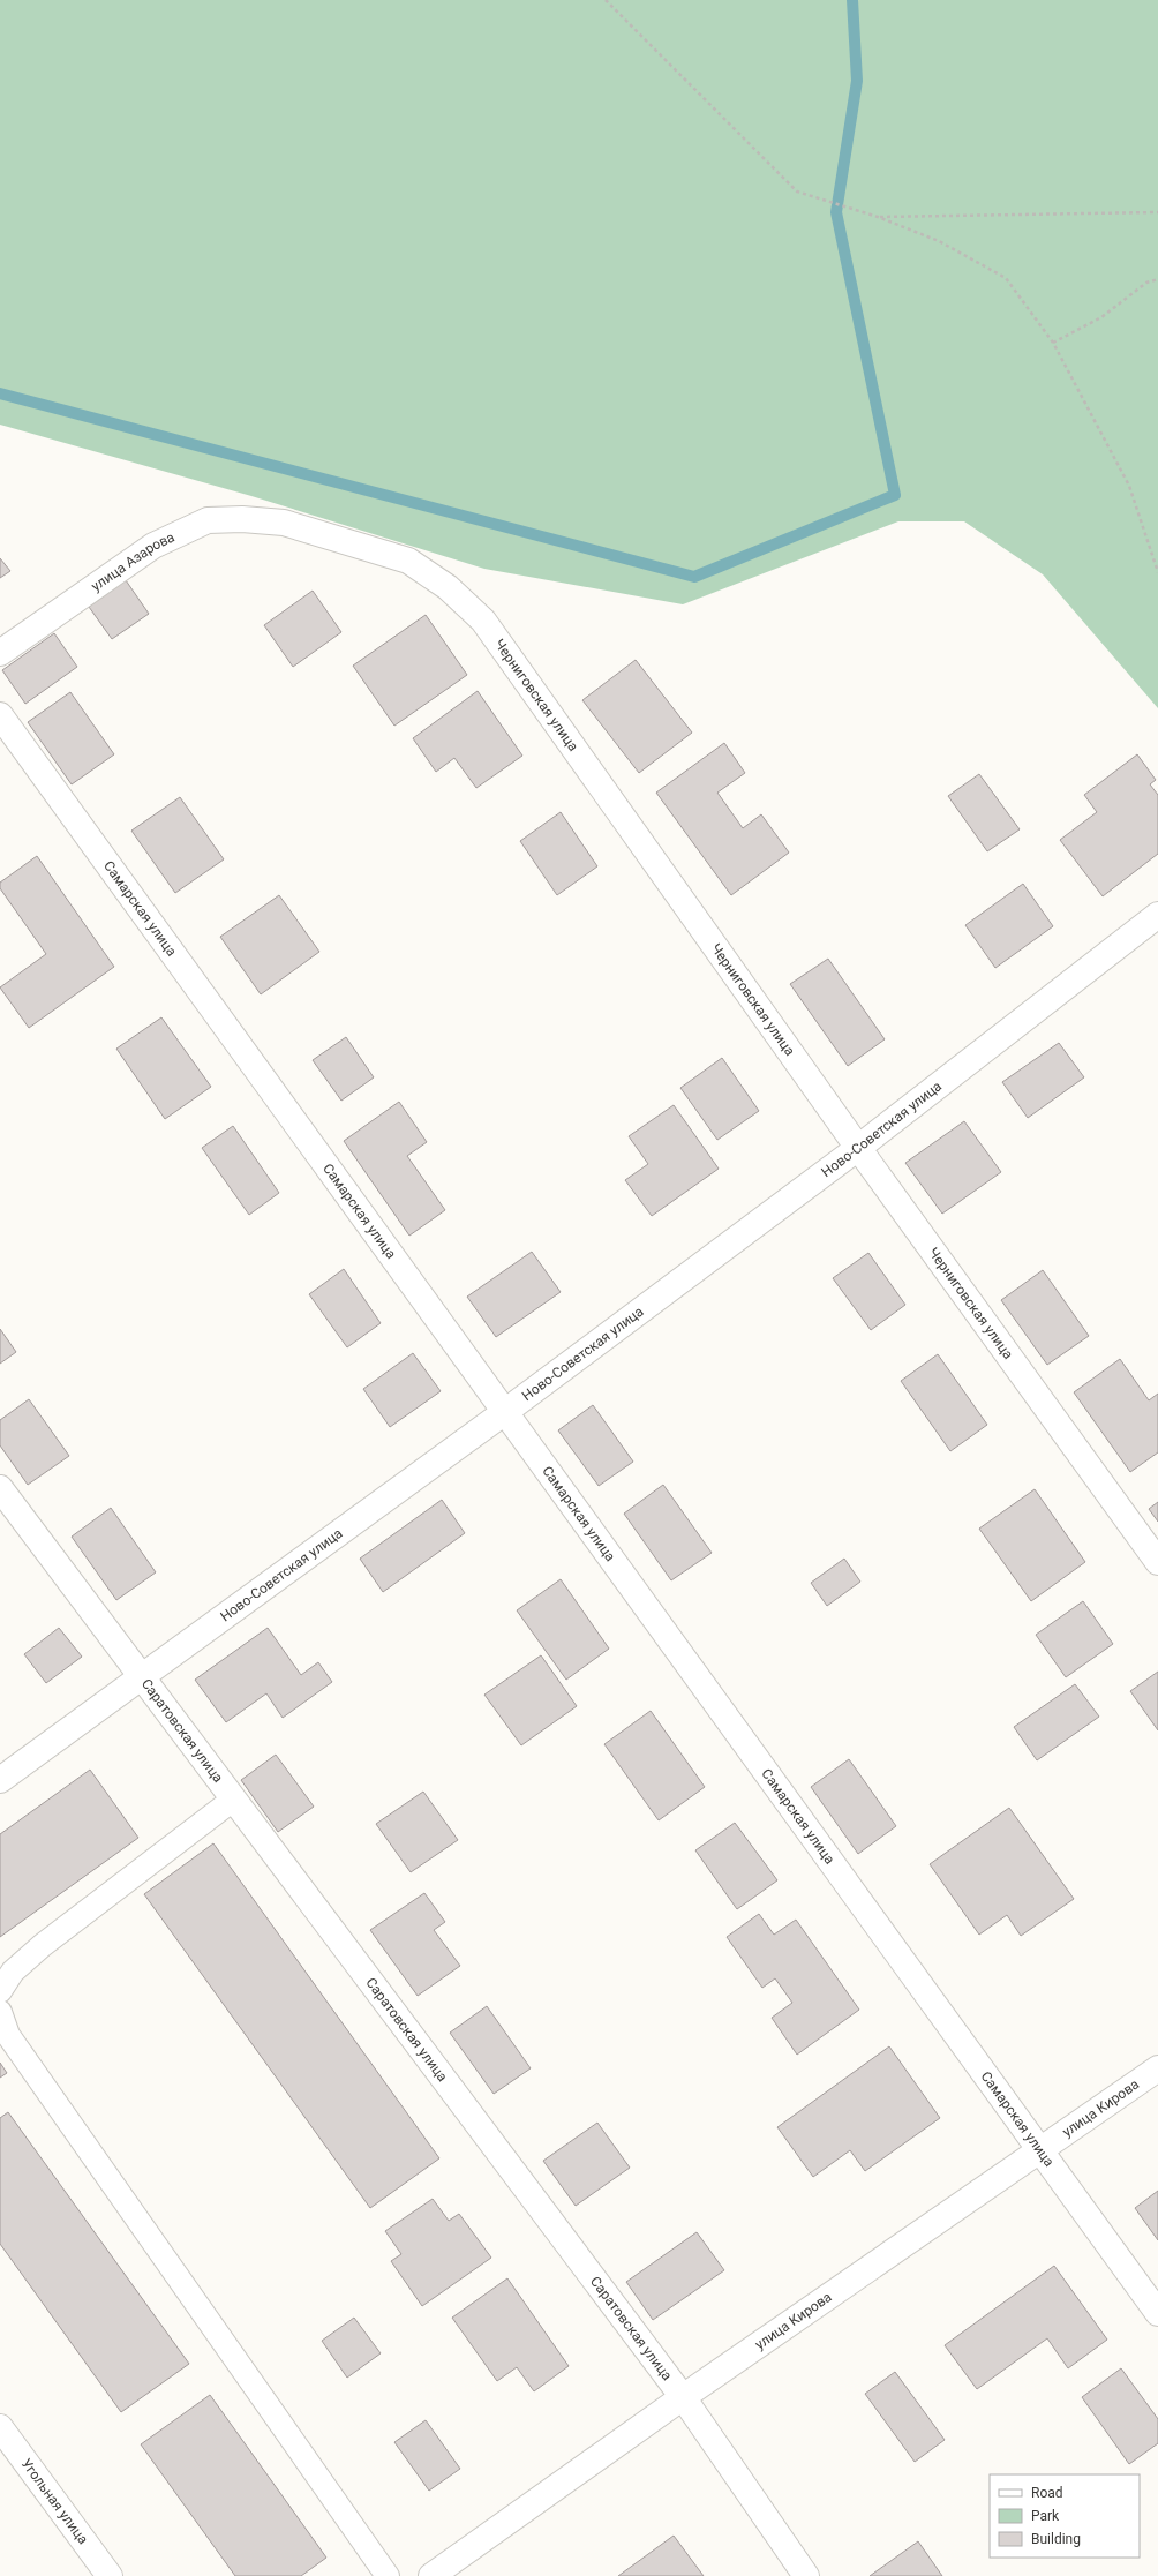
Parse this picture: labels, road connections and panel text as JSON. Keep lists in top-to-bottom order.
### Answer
{
  "streets": {
    "street": [
      "улица Азарова",
      "Черниговская улица",
      "Самарская улица",
      "Ново-Советская улица",
      "Саратовская улица",
      "улица Кирова",
      "Угольная улица"
    ]
  },
  "crossings": [
    ["улица Азарова", "Черниговская улица"],
    ["Черниговская улица", "Ново-Советская улица"],
    ["Самарская улица", "Ново-Советская улица"],
    ["Самарская улица", "улица Кирова"],
    ["Ново-Советская улица", "Саратовская улица"],
    ["Саратовская улица", "улица Кирова"]
  ],
  "legend": ["Road", "Park", "Building"]
}
